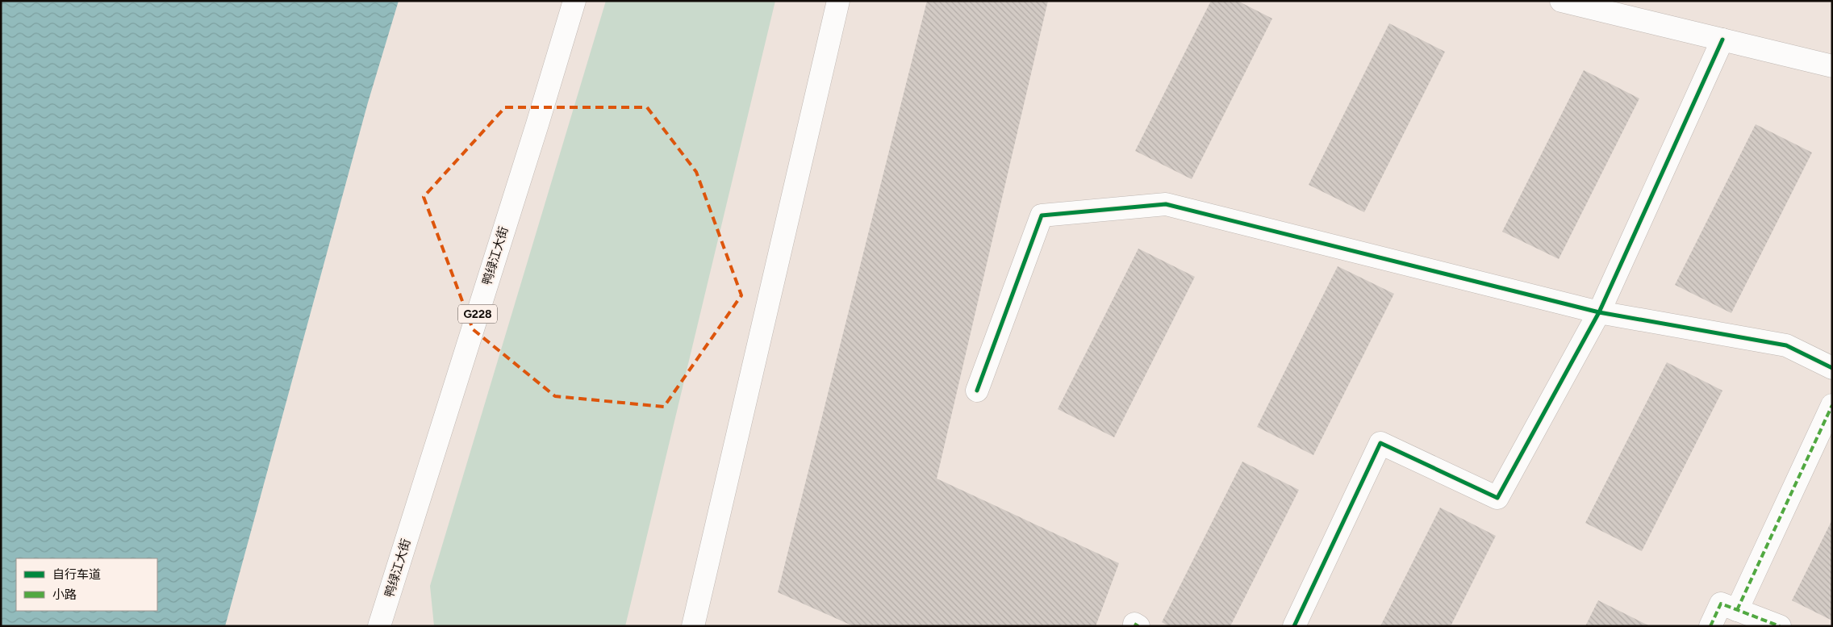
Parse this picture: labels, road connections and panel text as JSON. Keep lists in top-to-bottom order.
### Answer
{
  "streets": {
    "main road": ["鸭绿江大街", "G228"]
  },
  "legend": ["自行车道", "小路"]
}
